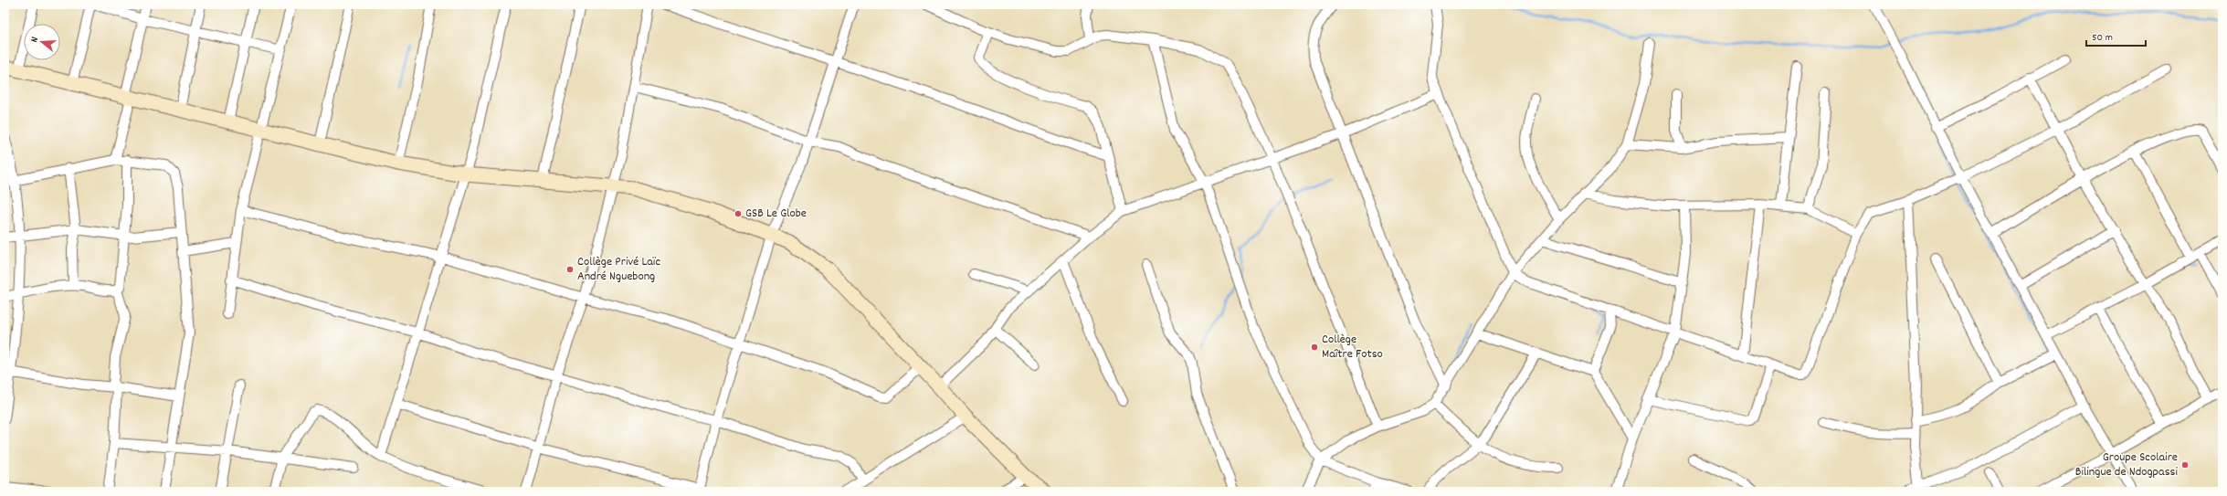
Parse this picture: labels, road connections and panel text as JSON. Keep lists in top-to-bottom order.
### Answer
{
  "places": [
    "GSB Le Globe",
    "Collège Privé Laïc André Nguebong",
    "Collège Maître Fotso",
    "Groupe Scolaire Bilingue de Ndogpassi"
  ],
  "scale_bar": "50 m",
  "north": "left"
}
